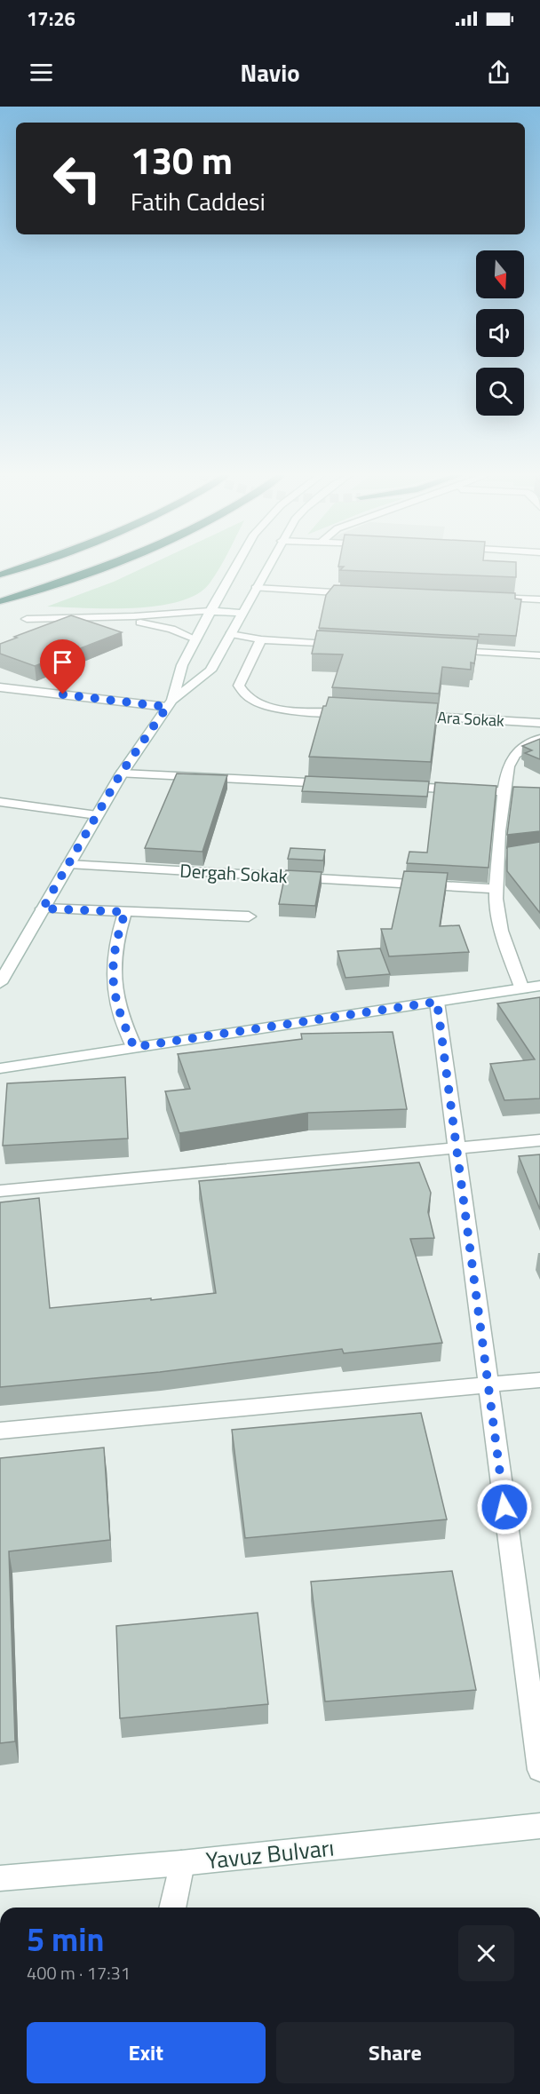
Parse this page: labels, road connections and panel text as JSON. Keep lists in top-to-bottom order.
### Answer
{
  "streets": {
    "street": ["Ara Sokak", "Dergah Sokak", "Yavuz Bulvarı"]
  },
  "north": "bottom",
  "page": {
    "status": "17:26",
    "header": "Navio",
    "turn": ["130 m", "Fatih Caddesi"],
    "heading": ["5 min", "400 m · 17:31"],
    "buttons": ["Exit", "Share"]
  }
}
